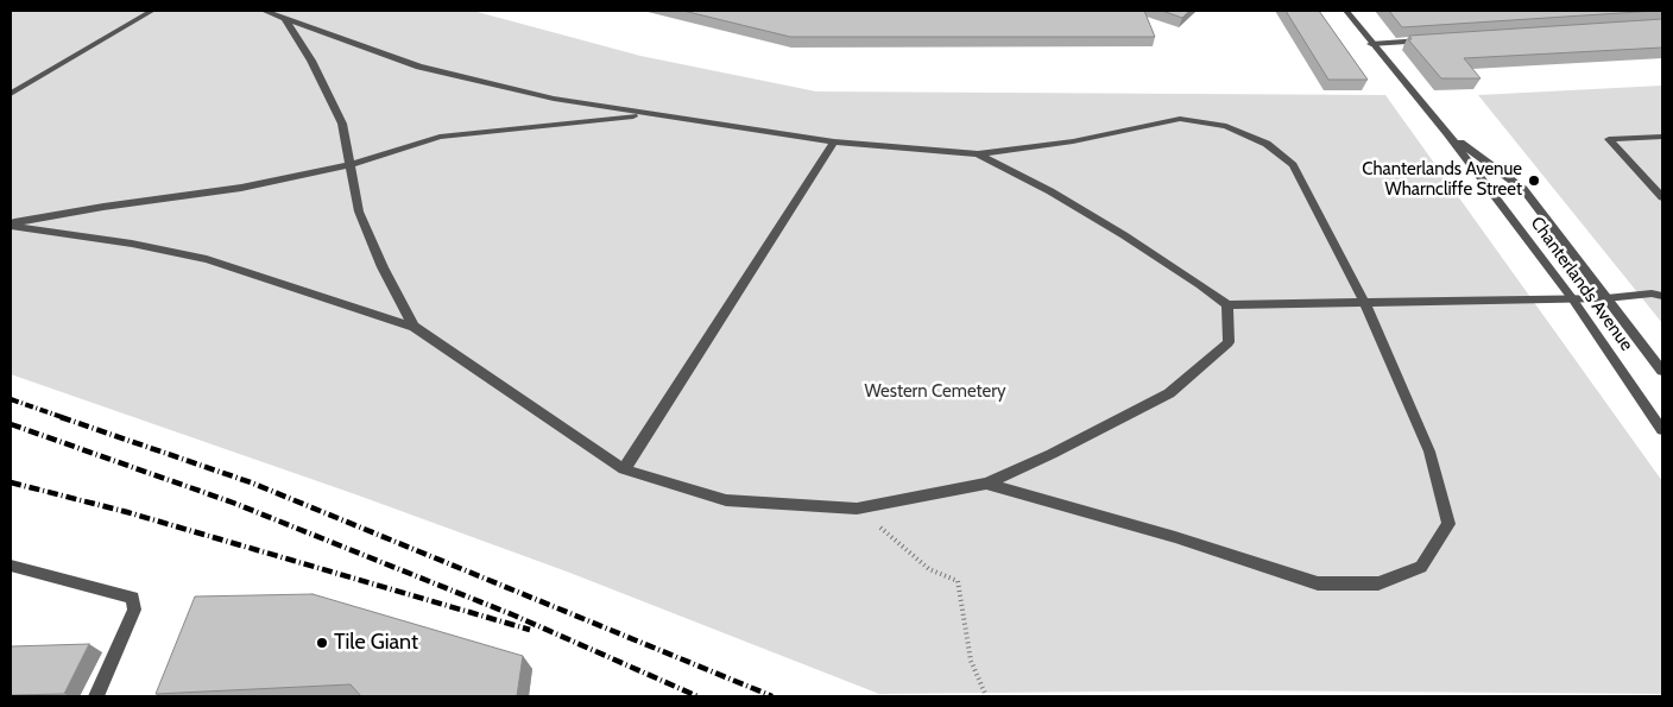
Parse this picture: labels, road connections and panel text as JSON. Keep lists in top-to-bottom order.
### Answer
{
  "streets": {
    "street": ["Chanterlands Avenue"]
  },
  "parks": ["Western Cemetery"],
  "places": ["Chanterlands Avenue Wharncliffe Street", "Tile Giant"]
}
